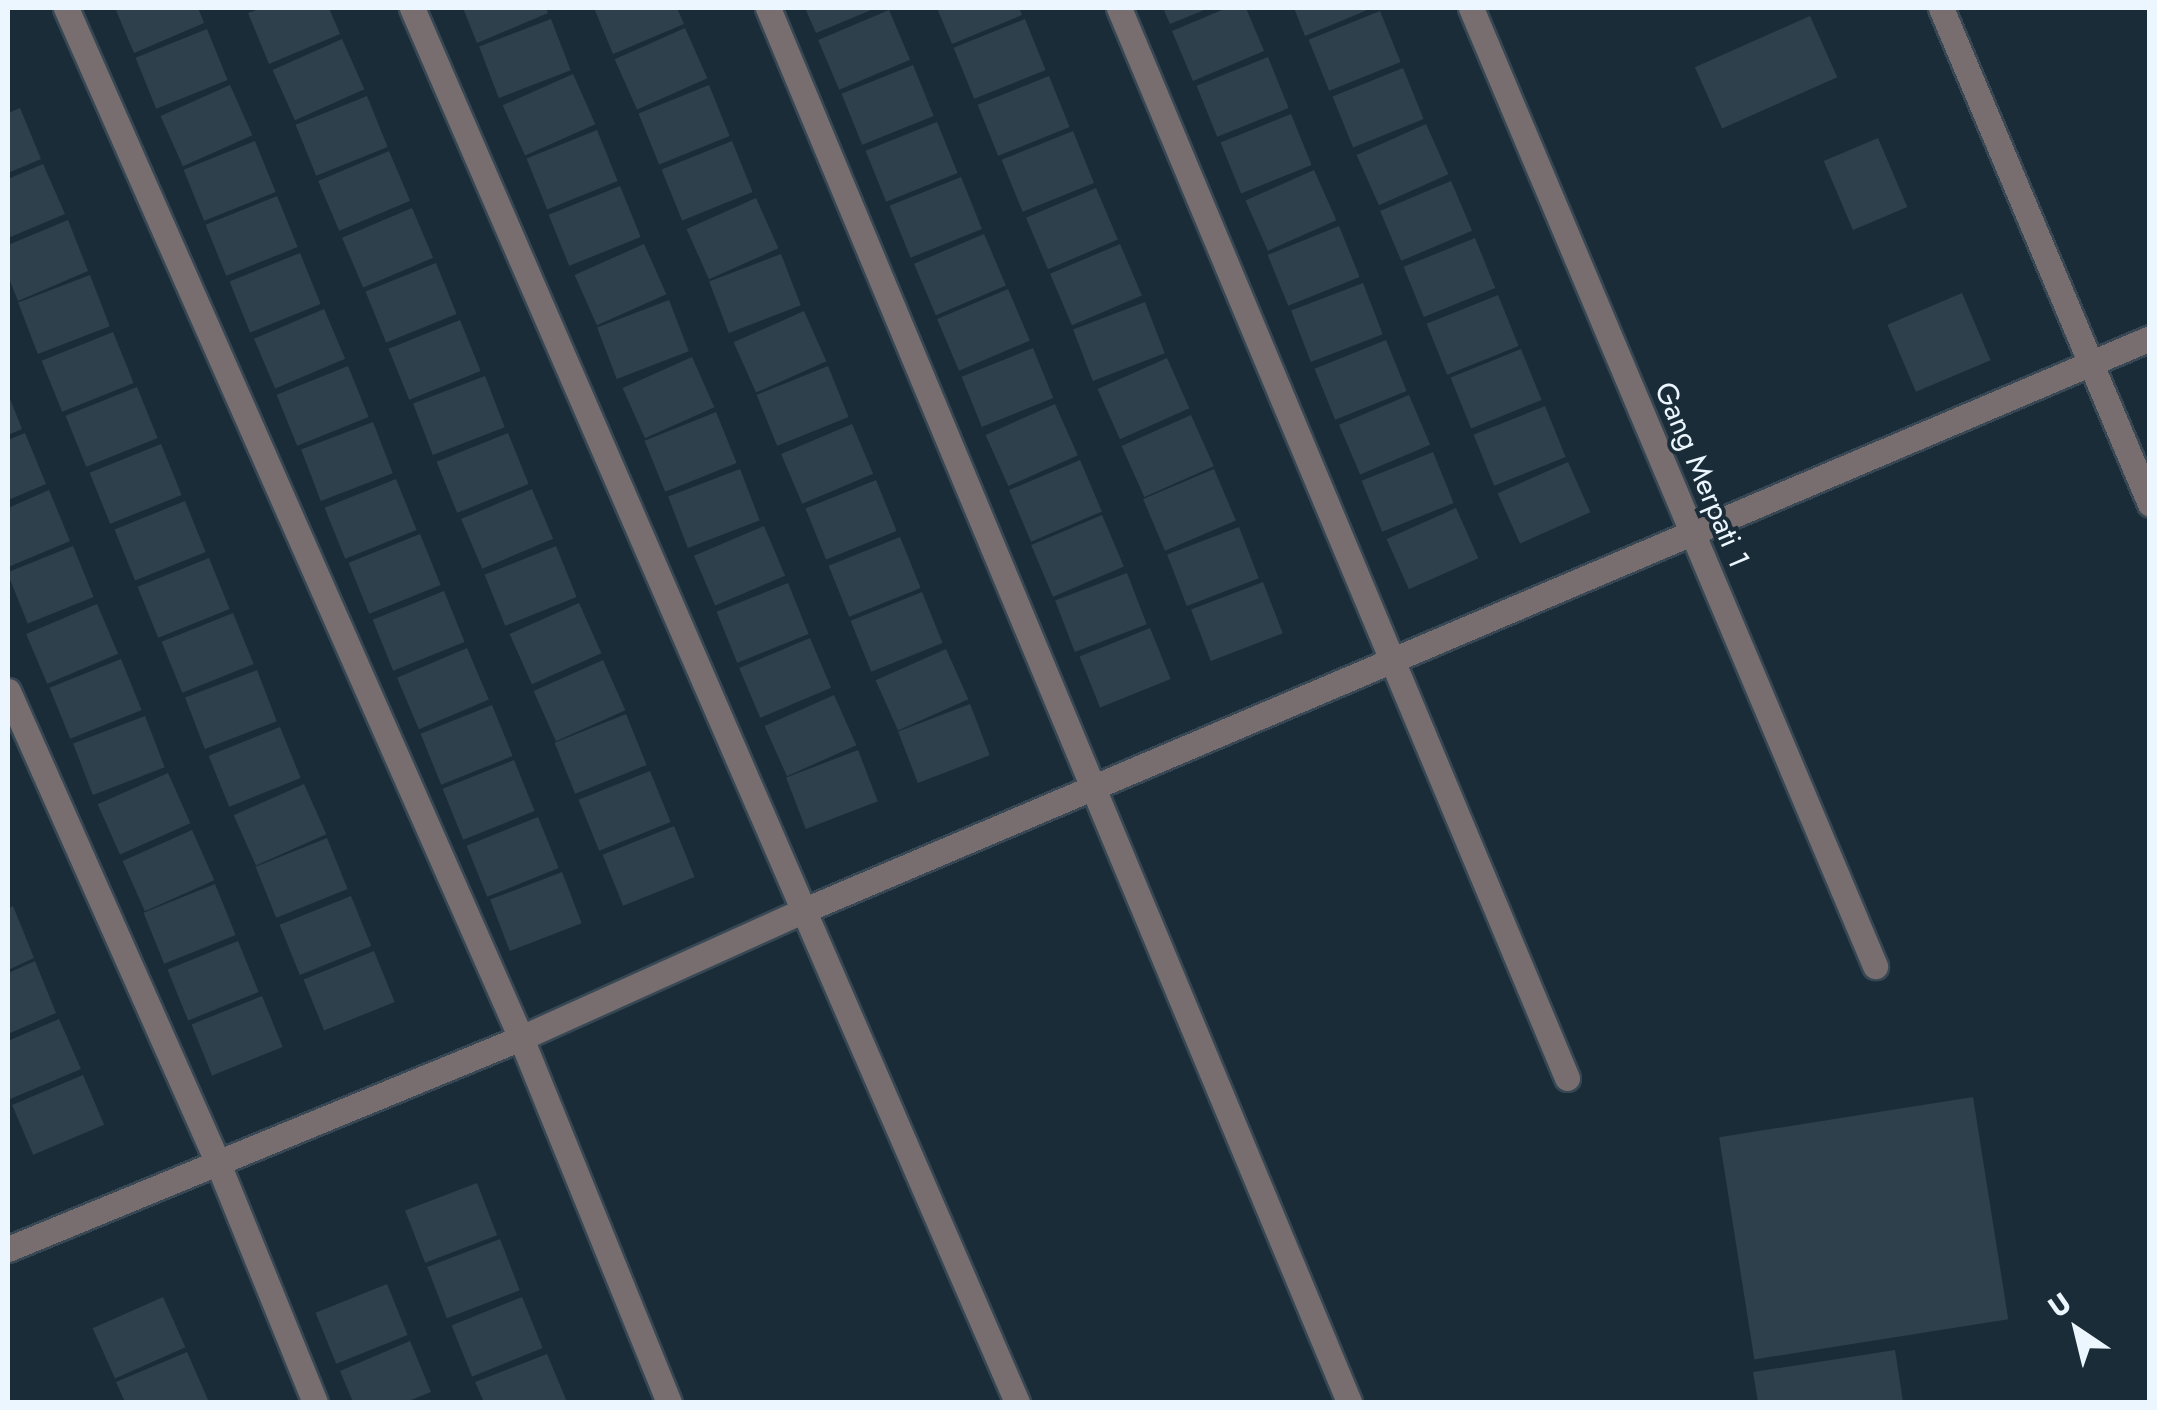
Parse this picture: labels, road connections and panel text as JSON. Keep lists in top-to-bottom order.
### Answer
{
  "streets": {
    "street": ["Gang Merpati 1"]
  },
  "north": "top left"
}
